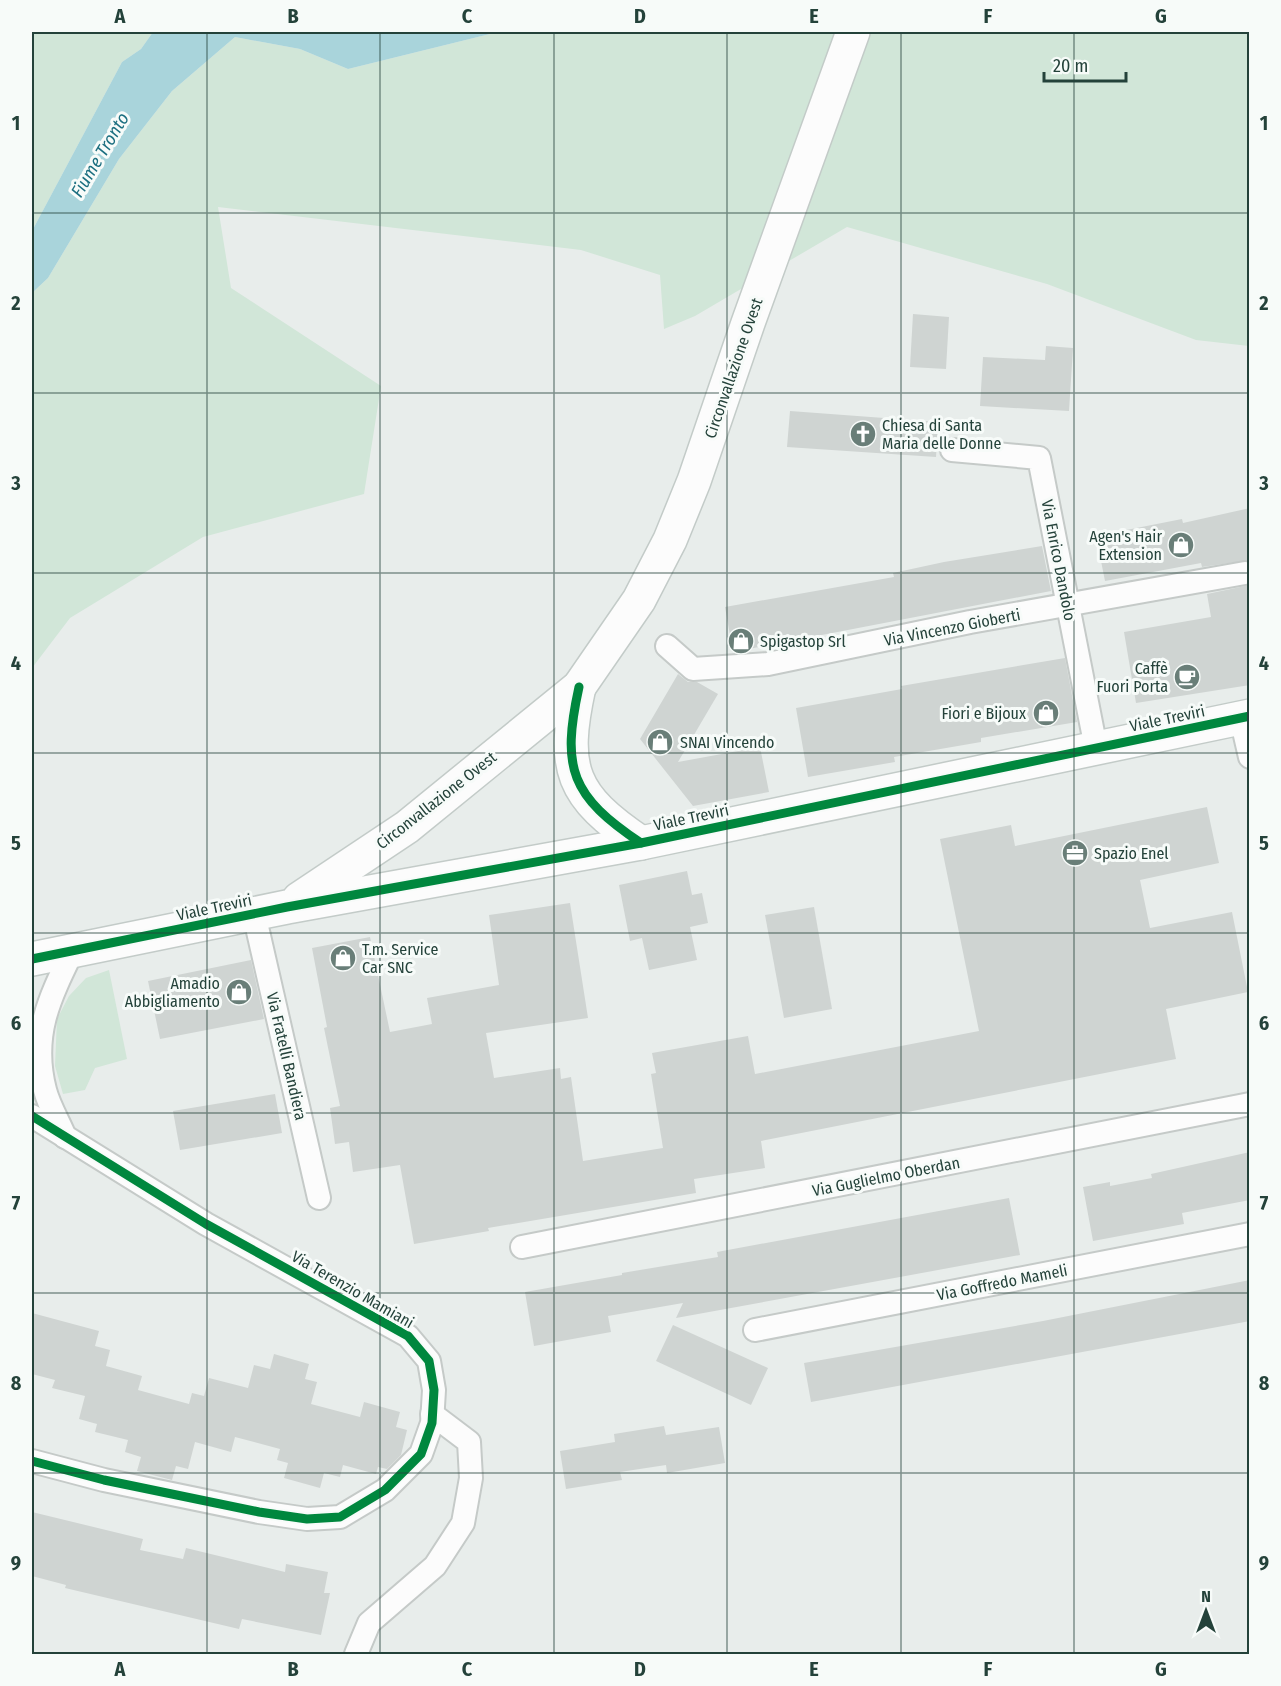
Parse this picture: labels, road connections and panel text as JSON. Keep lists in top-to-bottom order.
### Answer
{
  "streets": {
    "main road": ["Circonvallazione Ovest", "Viale Treviri"],
    "street": [
      "Via Enrico Dandolo",
      "Via Vincenzo Gioberti",
      "Via Fratelli Bandiera",
      "Via Guglielmo Oberdan",
      "Via Goffredo Mameli",
      "Via Terenzio Mamiani"
    ]
  },
  "crossings": [
    ["Circonvallazione Ovest", "Viale Treviri"],
    ["Via Enrico Dandolo", "Via Vincenzo Gioberti"],
    ["Via Enrico Dandolo", "Viale Treviri"],
    ["Viale Treviri", "Via Fratelli Bandiera"]
  ],
  "water": ["Fiume Tronto"],
  "places": {
    "church": ["Chiesa di Santa Maria delle Donne"],
    "shop": [
      "Agen's Hair Extension",
      "Spigastop Srl",
      "Fiori e Bijoux",
      "SNAI Vincendo",
      "T.m. Service Car SNC",
      "Amadio Abbigliamento"
    ],
    "cafe": ["Caffè Fuori Porta"],
    "office": ["Spazio Enel"]
  },
  "scale_bar": "20 m",
  "north": "top",
  "grid": {
    "columns": [
      "A",
      "B",
      "C",
      "D",
      "E",
      "F",
      "G"
    ],
    "rows": [
      "1",
      "2",
      "3",
      "4",
      "5",
      "6",
      "7",
      "8",
      "9"
    ]
  }
}
